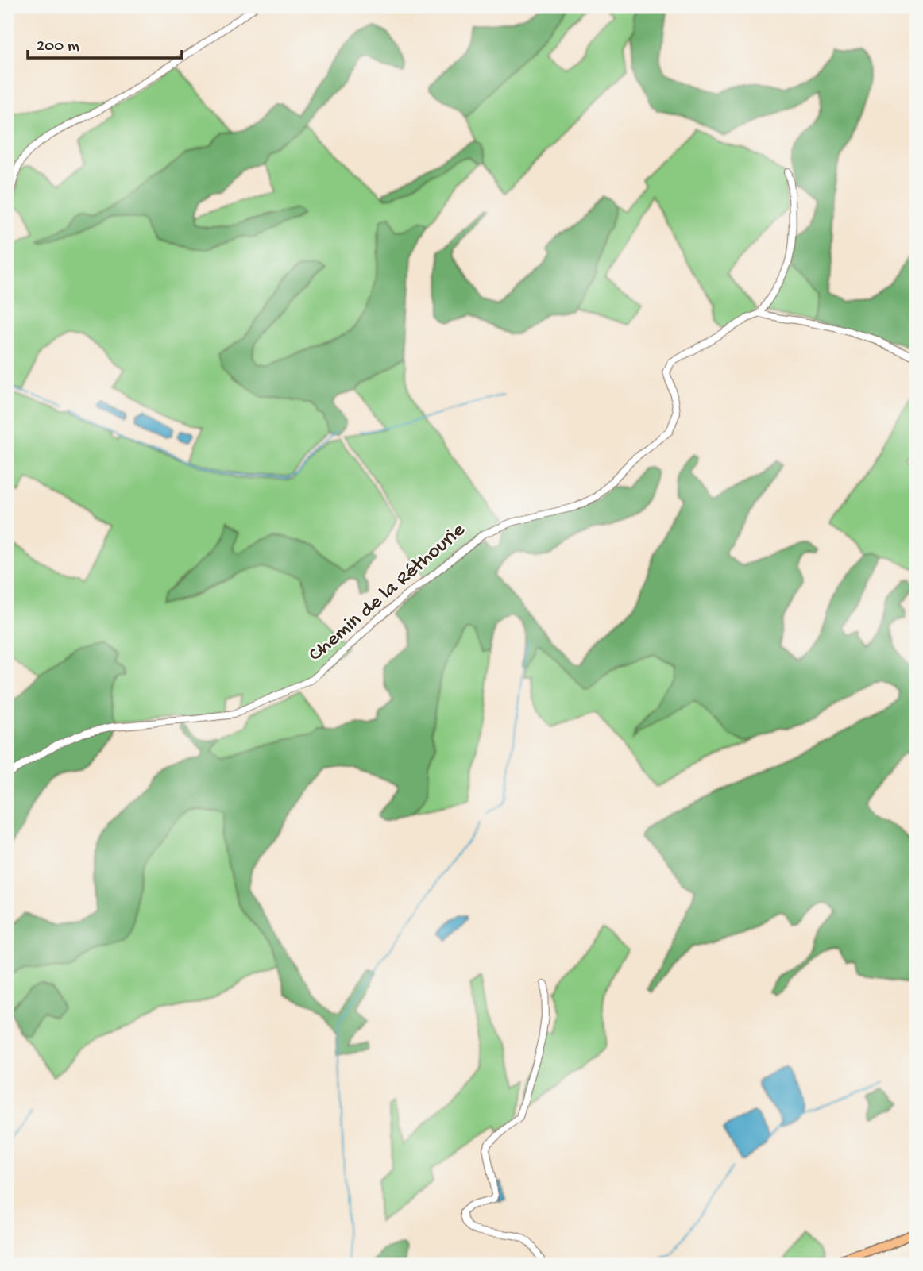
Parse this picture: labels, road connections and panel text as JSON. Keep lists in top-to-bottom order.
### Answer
{
  "streets": {
    "street": ["Chemin de la Réthourie"]
  },
  "scale_bar": "200 m"
}
